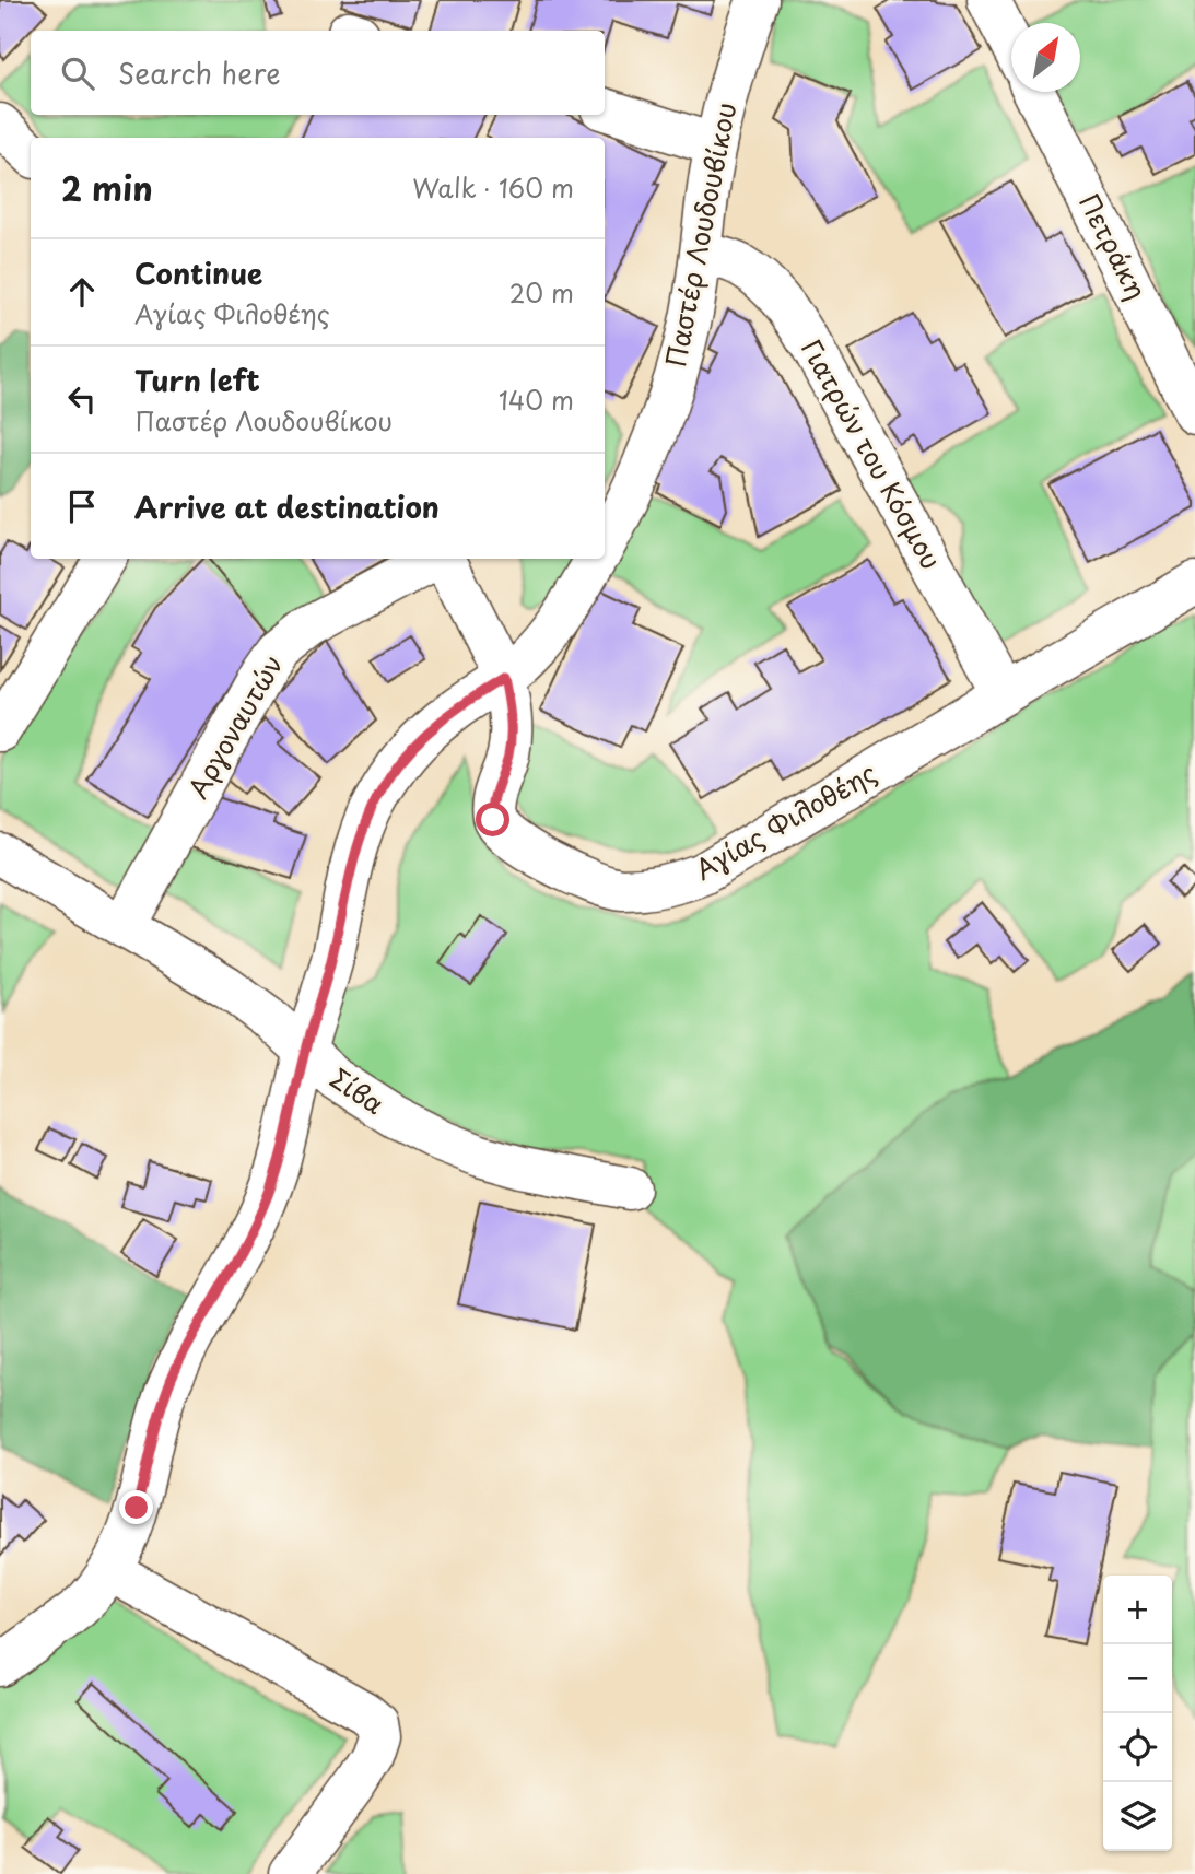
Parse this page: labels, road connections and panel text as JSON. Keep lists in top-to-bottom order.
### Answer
{
  "streets": {
    "street": [
      "Παστέρ Λουδουβίκου",
      "Πετράκη",
      "Γιατρών του Κόσμου",
      "Αργοναυτών",
      "Αγίας Φιλοθέης",
      "Σίβα"
    ]
  },
  "crossings": [
    ["Παστέρ Λουδουβίκου", "Γιατρών του Κόσμου"],
    ["Παστέρ Λουδουβίκου", "Αγίας Φιλοθέης"],
    ["Παστέρ Λουδουβίκου", "Σίβα"],
    ["Γιατρών του Κόσμου", "Αγίας Φιλοθέης"],
    ["Αργοναυτών", "Σίβα"]
  ],
  "north": "top right",
  "page": {
    "search": "Search here",
    "heading": ["2 min", "Walk · 160 m"],
    "list": [
      ["Continue", "Αγίας Φιλοθέης", "20 m"],
      ["Turn left", "Παστέρ Λουδουβίκου", "140 m"],
      "Arrive at destination"
    ],
    "map_buttons": ["+", "−"]
  }
}
